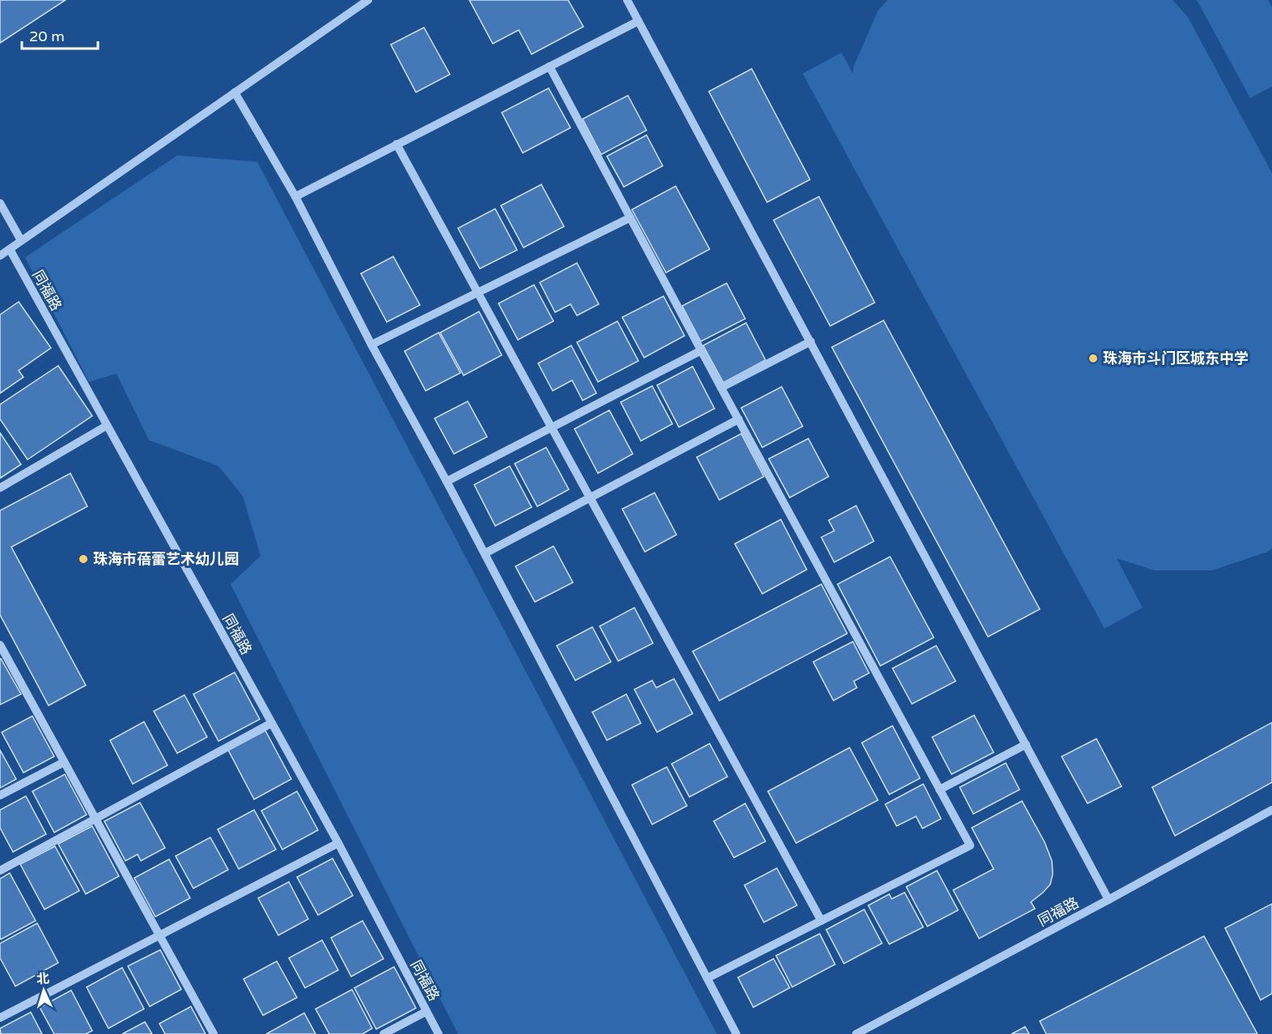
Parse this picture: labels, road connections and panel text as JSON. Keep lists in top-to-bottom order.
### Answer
{
  "streets": {
    "street": ["同福路"]
  },
  "places": ["珠海市斗门区城东中学", "珠海市蓓蕾艺术幼儿园"],
  "scale_bar": "20 m",
  "north": "top"
}
